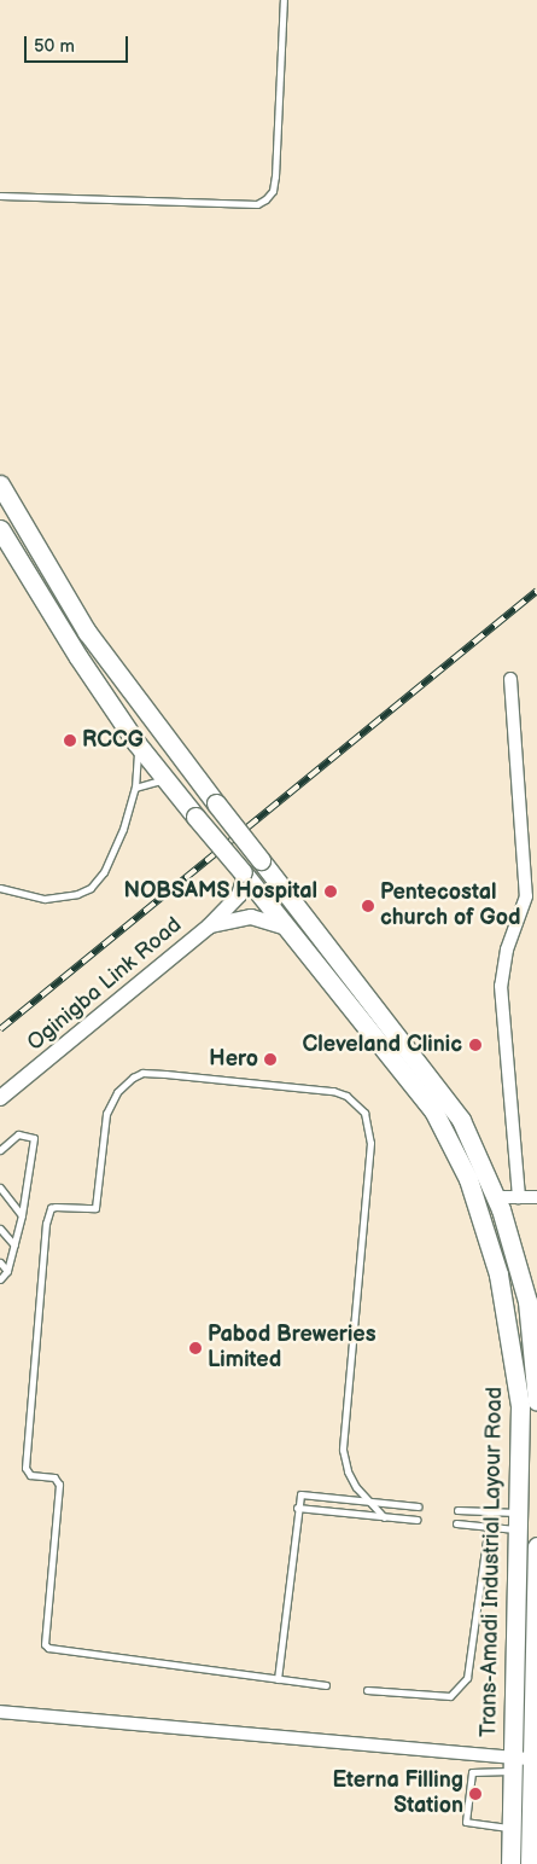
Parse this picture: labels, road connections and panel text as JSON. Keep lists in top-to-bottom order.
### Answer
{
  "streets": {
    "main road": ["Trans-Amadi Industrial Layour Road"],
    "street": ["Oginigba Link Road"]
  },
  "crossings": [
    ["Oginigba Link Road", "Trans-Amadi Industrial Layour Road"]
  ],
  "places": [
    "RCCG",
    "NOBSAMS Hospital",
    "Pentecostal church of God",
    "Cleveland Clinic",
    "Hero",
    "Pabod Breweries Limited",
    "Eterna Filling Station"
  ],
  "scale_bar": "50 m"
}
